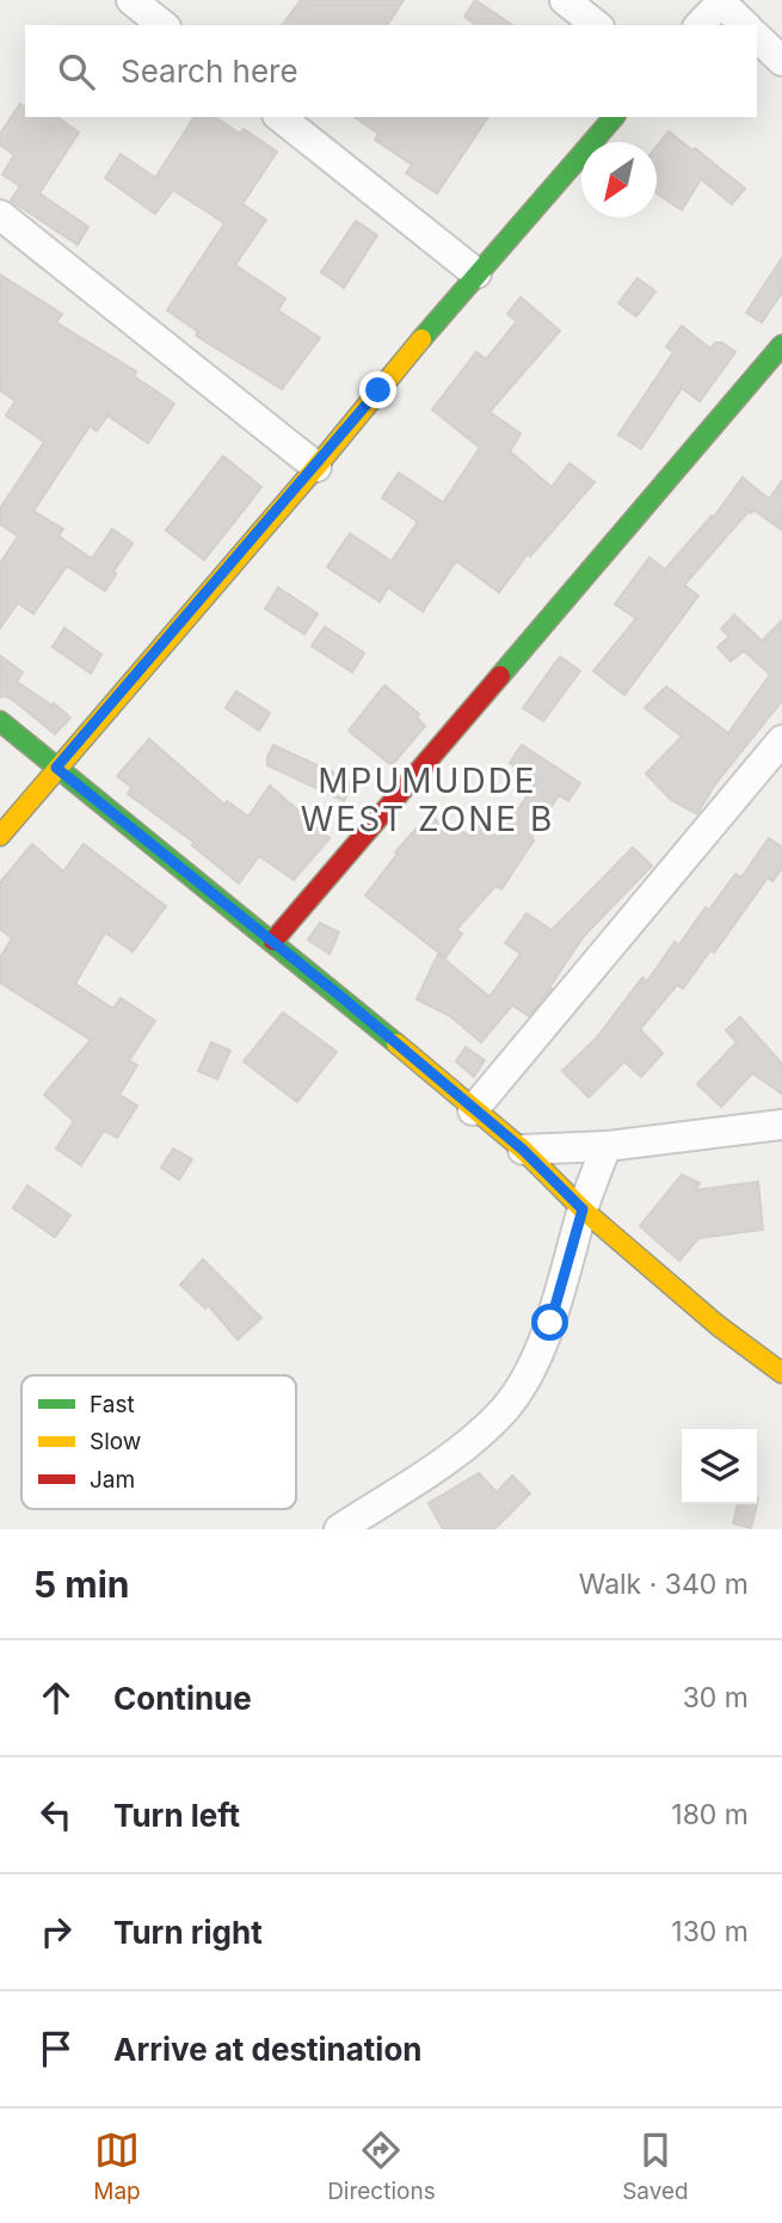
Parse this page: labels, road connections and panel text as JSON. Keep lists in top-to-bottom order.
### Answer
{
  "districts": ["MPUMUDDE WEST ZONE B"],
  "legend": ["Fast", "Slow", "Jam"],
  "north": "bottom left",
  "page": {
    "search": "Search here",
    "heading": ["5 min", "Walk · 340 m"],
    "list": [
      ["Continue", "30 m"],
      ["Turn left", "180 m"],
      ["Turn right", "130 m"],
      "Arrive at destination"
    ],
    "nav": ["Map", "Directions", "Saved"]
  }
}
